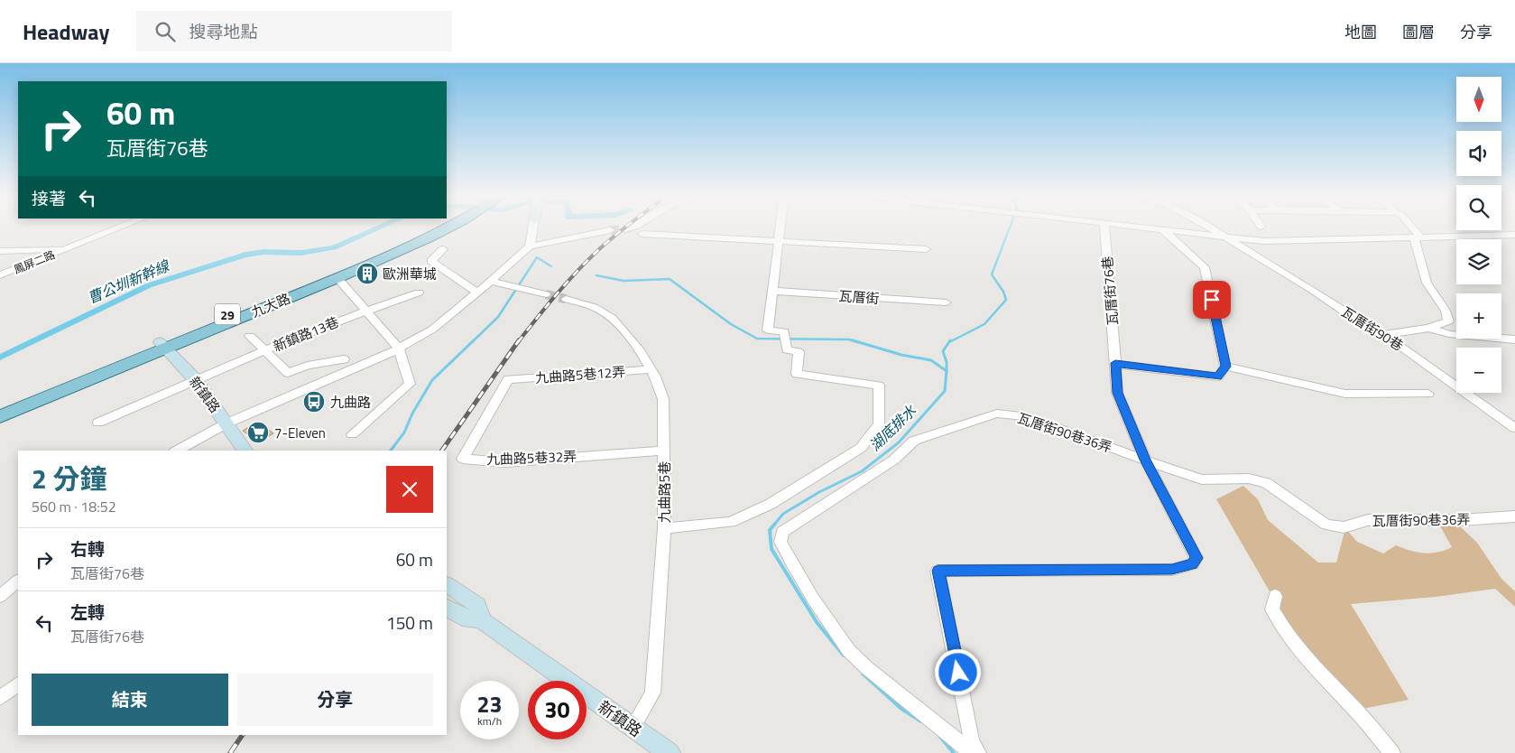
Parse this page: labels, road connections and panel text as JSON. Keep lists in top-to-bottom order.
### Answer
{
  "streets": {
    "main road": ["九大路", "29"],
    "street": [
      "鳳屏二路",
      "瓦厝街76巷",
      "瓦厝街",
      "瓦厝街90巷",
      "新鎮路13巷",
      "九曲路5巷12弄",
      "新鎮路",
      "瓦厝街90巷36弄",
      "九曲路5巷32弄",
      "九曲路5巷"
    ]
  },
  "crossings": [
    ["瓦厝街76巷", "瓦厝街90巷36弄"],
    ["九大路", "新鎮路"],
    ["新鎮路13巷", "新鎮路"],
    ["九曲路5巷12弄", "九曲路5巷32弄"],
    ["九曲路5巷12弄", "九曲路5巷"],
    ["新鎮路", "九曲路5巷"],
    ["九曲路5巷32弄", "九曲路5巷"]
  ],
  "water": ["曹公圳新幹線", "湖底排水"],
  "places": {
    "building": ["歐洲華城"],
    "bus stop": ["九曲路"],
    "supermarket": ["7-Eleven"]
  },
  "north": "bottom",
  "page": {
    "header": "Headway",
    "search": "搜尋地點",
    "nav": ["地圖", "圖層", "分享"],
    "map_buttons": ["+", "−"],
    "turn": ["60 m", "瓦厝街76巷"],
    "then": "接著",
    "heading": ["2 分鐘", "560 m · 18:52"],
    "list": [
      {
        "name": "右轉",
        "note": "瓦厝街76巷",
        "value": "60 m"
      },
      {
        "name": "左轉",
        "note": "瓦厝街76巷",
        "value": "150 m"
      }
    ],
    "buttons": ["結束", "分享"],
    "speed": "23 km/h",
    "limit": "30"
  }
}
